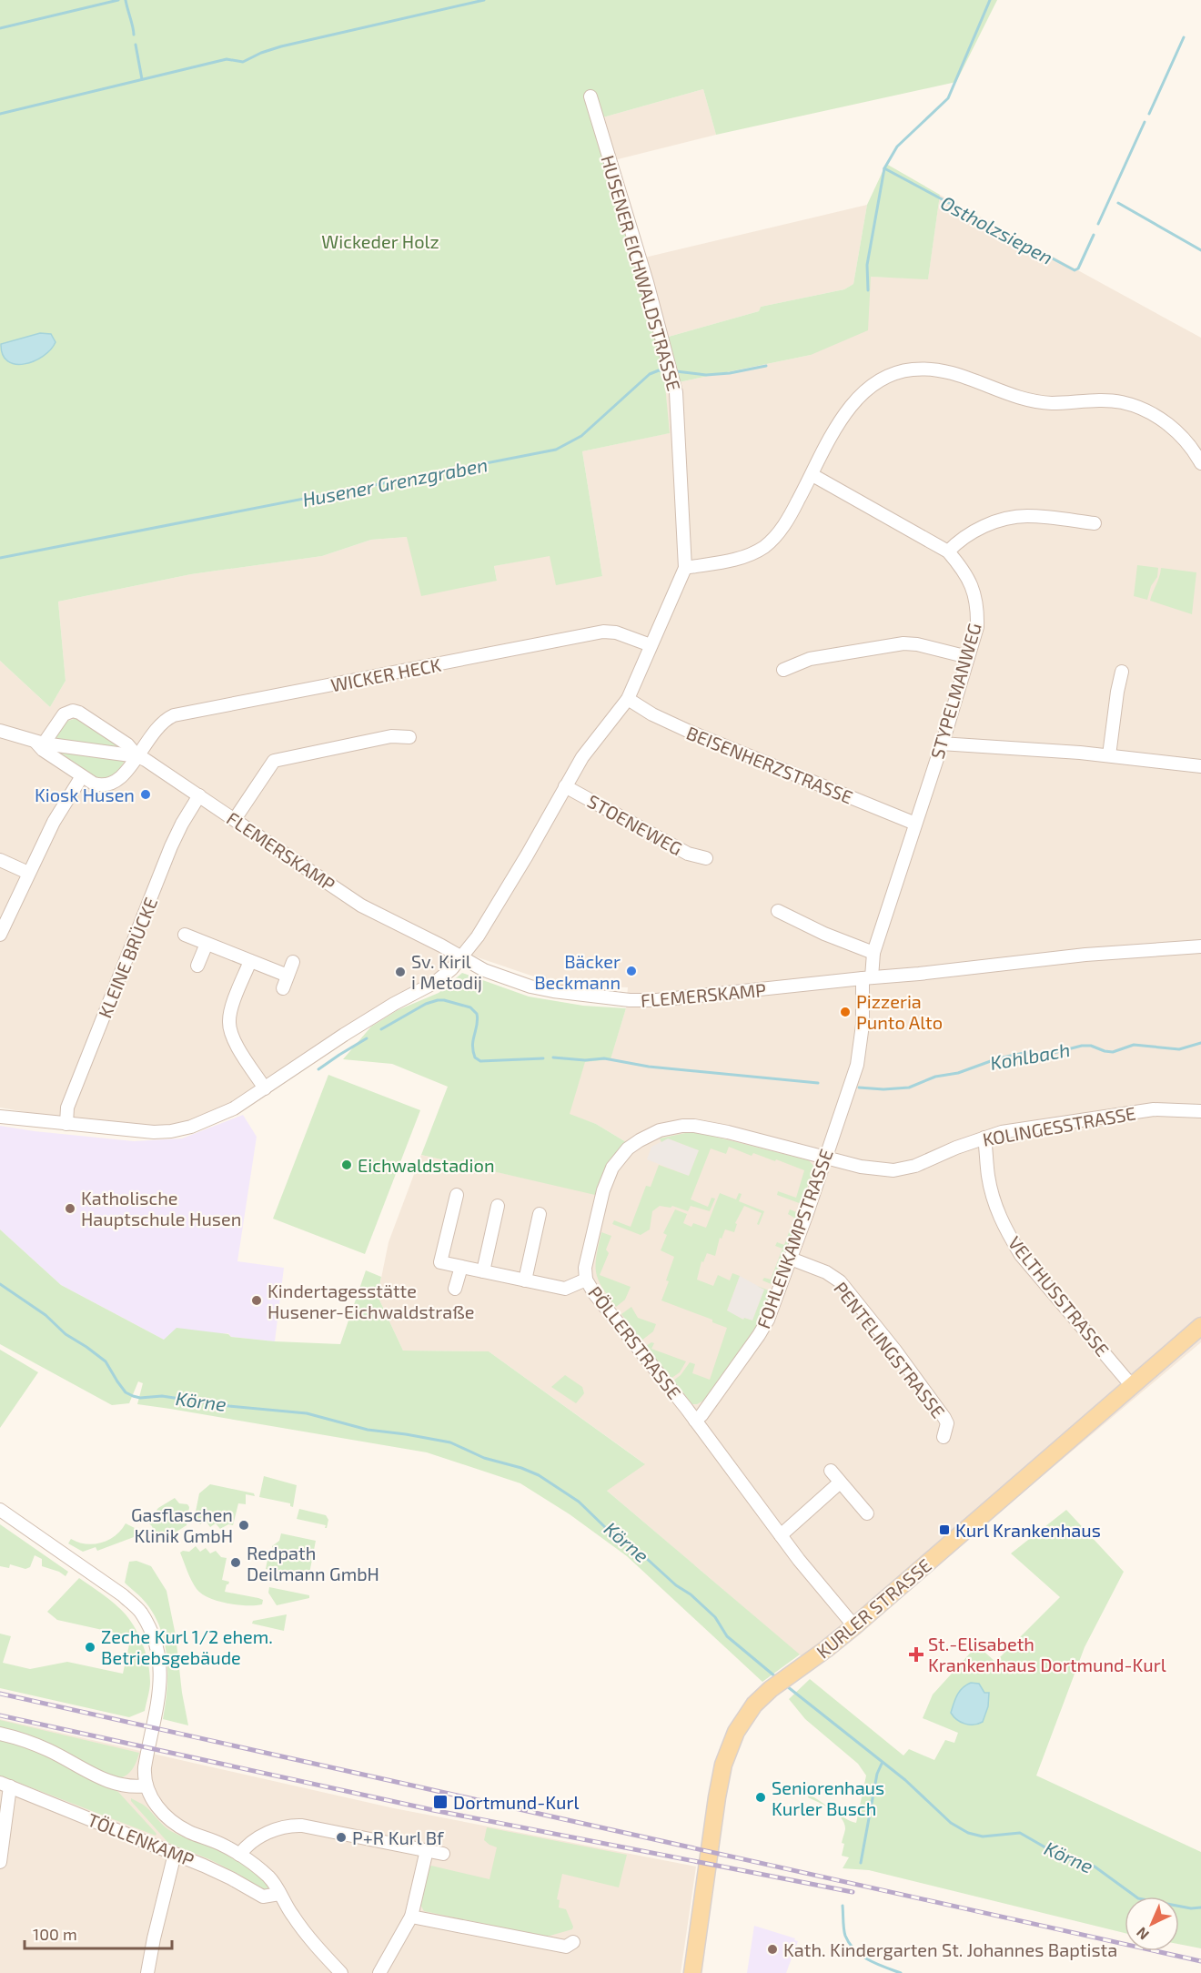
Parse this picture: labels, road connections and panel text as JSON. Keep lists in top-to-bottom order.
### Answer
{
  "streets": {
    "main road": ["KURLER STRASSE"],
    "street": [
      "HUSENER EICHWALDSTRASSE",
      "WICKER HECK",
      "STYPELMANWEG",
      "BEISENHERZSTRASSE",
      "STOENEWEG",
      "FLEMERSKAMP",
      "KLEINE BRÜCKE",
      "KOLINGESSTRASSE",
      "FOHLENKAMPSTRASSE",
      "VELTHUSSTRASSE",
      "PÖLLERSTRASSE",
      "PENTELINGSTRASSE",
      "TÖLLENKAMP"
    ]
  },
  "crossings": [
    ["HUSENER EICHWALDSTRASSE", "WICKER HECK"],
    ["HUSENER EICHWALDSTRASSE", "BEISENHERZSTRASSE"],
    ["HUSENER EICHWALDSTRASSE", "STOENEWEG"],
    ["HUSENER EICHWALDSTRASSE", "FLEMERSKAMP"],
    ["HUSENER EICHWALDSTRASSE", "KLEINE BRÜCKE"],
    ["WICKER HECK", "FLEMERSKAMP"],
    ["STYPELMANWEG", "BEISENHERZSTRASSE"],
    ["STYPELMANWEG", "FLEMERSKAMP"],
    ["STYPELMANWEG", "FOHLENKAMPSTRASSE"],
    ["FLEMERSKAMP", "KLEINE BRÜCKE"],
    ["FLEMERSKAMP", "FOHLENKAMPSTRASSE"],
    ["KOLINGESSTRASSE", "FOHLENKAMPSTRASSE"],
    ["KOLINGESSTRASSE", "VELTHUSSTRASSE"],
    ["KOLINGESSTRASSE", "PÖLLERSTRASSE"],
    ["FOHLENKAMPSTRASSE", "PÖLLERSTRASSE"],
    ["FOHLENKAMPSTRASSE", "PENTELINGSTRASSE"],
    ["VELTHUSSTRASSE", "KURLER STRASSE"]
  ],
  "water": [
    "Ostholzsiepen",
    "Husener Grenzgraben",
    "Kohlbach",
    "Körne"
  ],
  "parks": ["Wickeder Holz"],
  "places": {
    "other": [
      "Kiosk Husen",
      "Bäcker Beckmann",
      "Sv. Kiril i Metodij",
      "Pizzeria Punto Alto",
      "Eichwaldstadion",
      "Katholische Hauptschule Husen",
      "Kindertagesstätte Husener-Eichwaldstraße",
      "Gasflaschen Klinik GmbH",
      "Redpath Deilmann GmbH",
      "Zeche Kurl 1/2 ehem. Betriebsgebäude",
      "Seniorenhaus Kurler Busch",
      "P+R Kurl Bf",
      "Kath. Kindergarten St. Johannes Baptista"
    ],
    "transit": ["Kurl Krankenhaus", "Dortmund-Kurl"],
    "health": ["St.-Elisabeth Krankenhaus Dortmund-Kurl"]
  },
  "scale_bar": "100 m",
  "north": "bottom left"
}
